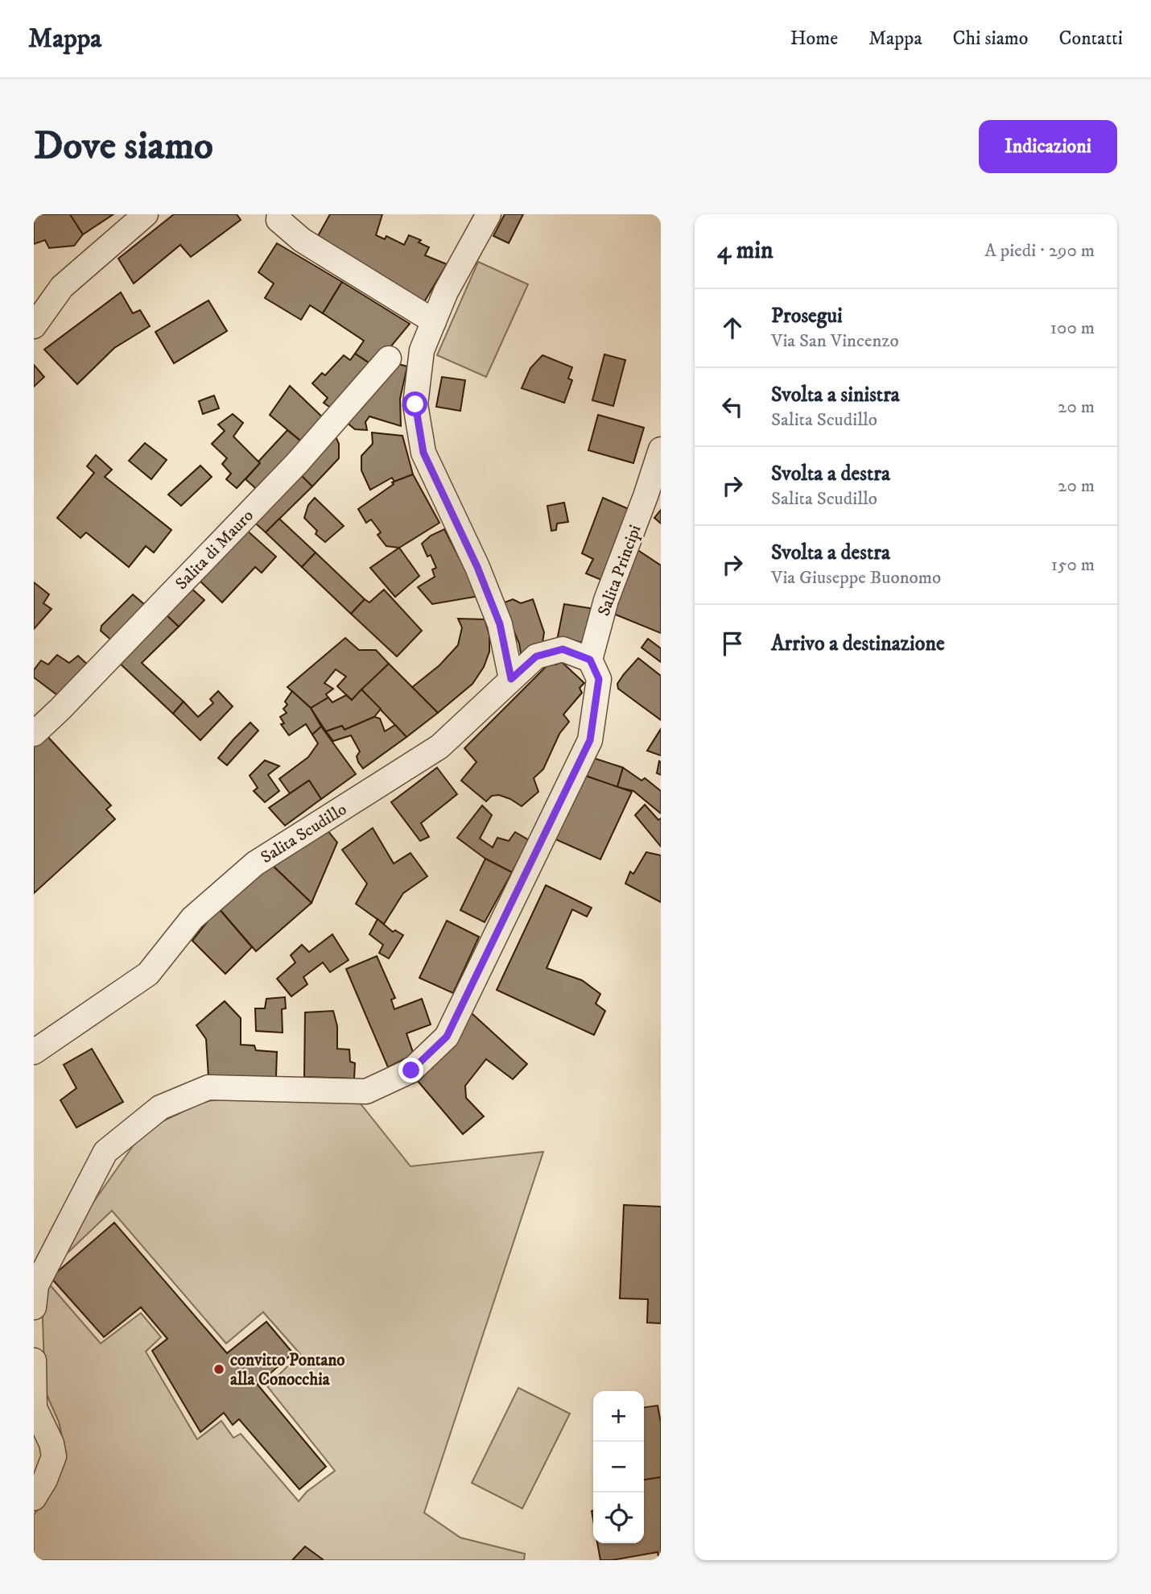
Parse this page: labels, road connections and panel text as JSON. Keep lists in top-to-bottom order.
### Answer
{
  "streets": {
    "street": ["Salita di Mauro", "Salita Principi", "Salita Scudillo"]
  },
  "crossings": [
    ["Salita Principi", "Salita Scudillo"]
  ],
  "places": ["convitto Pontano alla Conocchia"],
  "page": {
    "header": "Mappa",
    "nav": [
      "Home",
      "Mappa",
      "Chi siamo",
      "Contatti"
    ],
    "buttons": "Indicazioni",
    "title": "Dove siamo",
    "heading": ["4 min", "A piedi · 290 m"],
    "list": [
      ["Prosegui", "Via San Vincenzo", "100 m"],
      ["Svolta a sinistra", "Salita Scudillo", "20 m"],
      ["Svolta a destra", "Salita Scudillo", "20 m"],
      ["Svolta a destra", "Via Giuseppe Buonomo", "150 m"],
      "Arrivo a destinazione"
    ],
    "map_buttons": ["+", "−"]
  }
}
